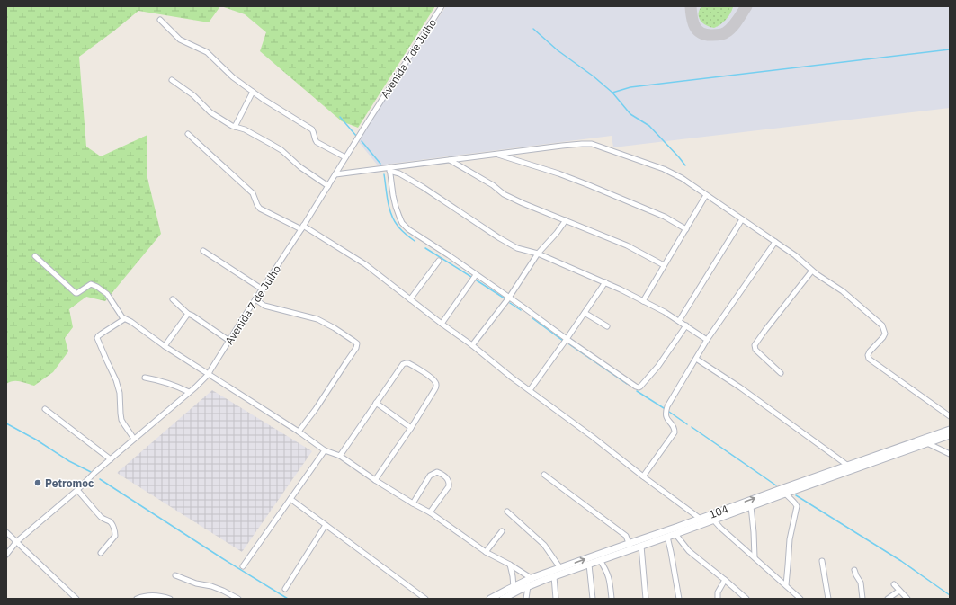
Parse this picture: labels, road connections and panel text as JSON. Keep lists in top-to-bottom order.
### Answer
{
  "streets": {
    "street": ["Avenida 7 de Julho", "104"]
  },
  "places": ["Petromoc"]
}
